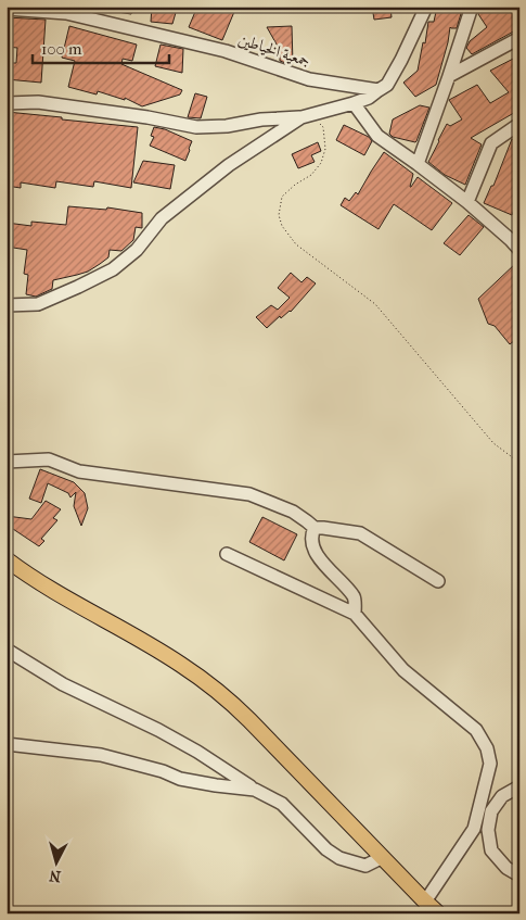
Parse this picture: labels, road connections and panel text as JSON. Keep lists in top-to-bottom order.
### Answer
{
  "streets": {
    "street": ["جمعية الخياطين"]
  },
  "scale_bar": "100 m",
  "north": "bottom"
}
